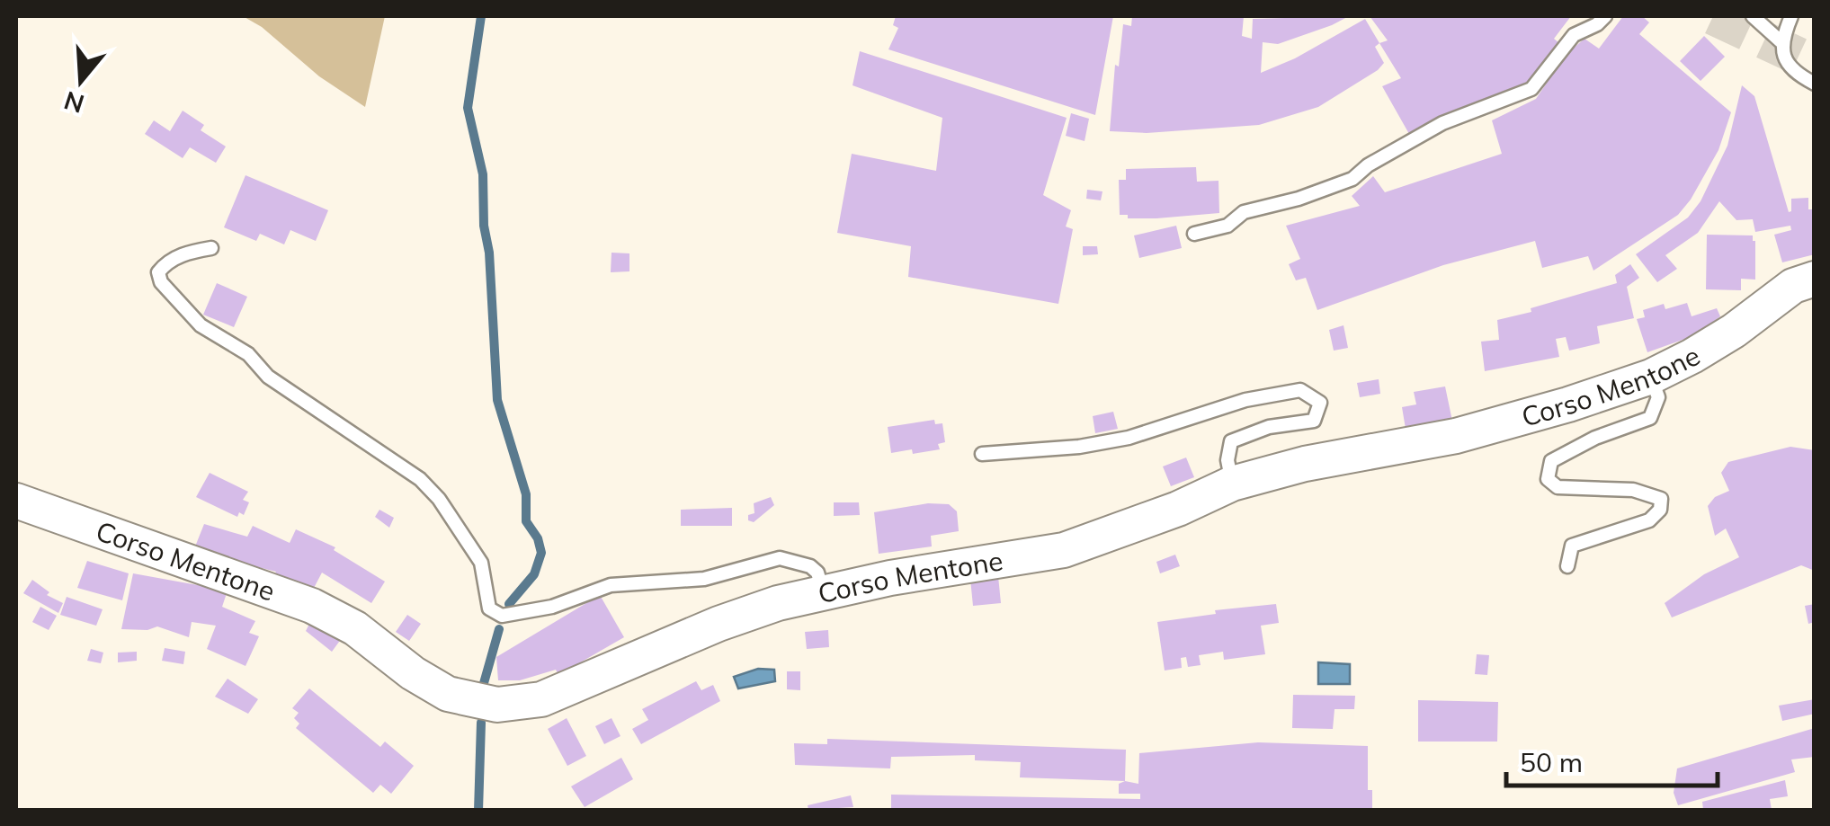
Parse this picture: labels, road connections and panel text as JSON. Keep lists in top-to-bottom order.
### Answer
{
  "streets": {
    "main road": ["Corso Mentone"]
  },
  "scale_bar": "50 m",
  "north": "bottom"
}
